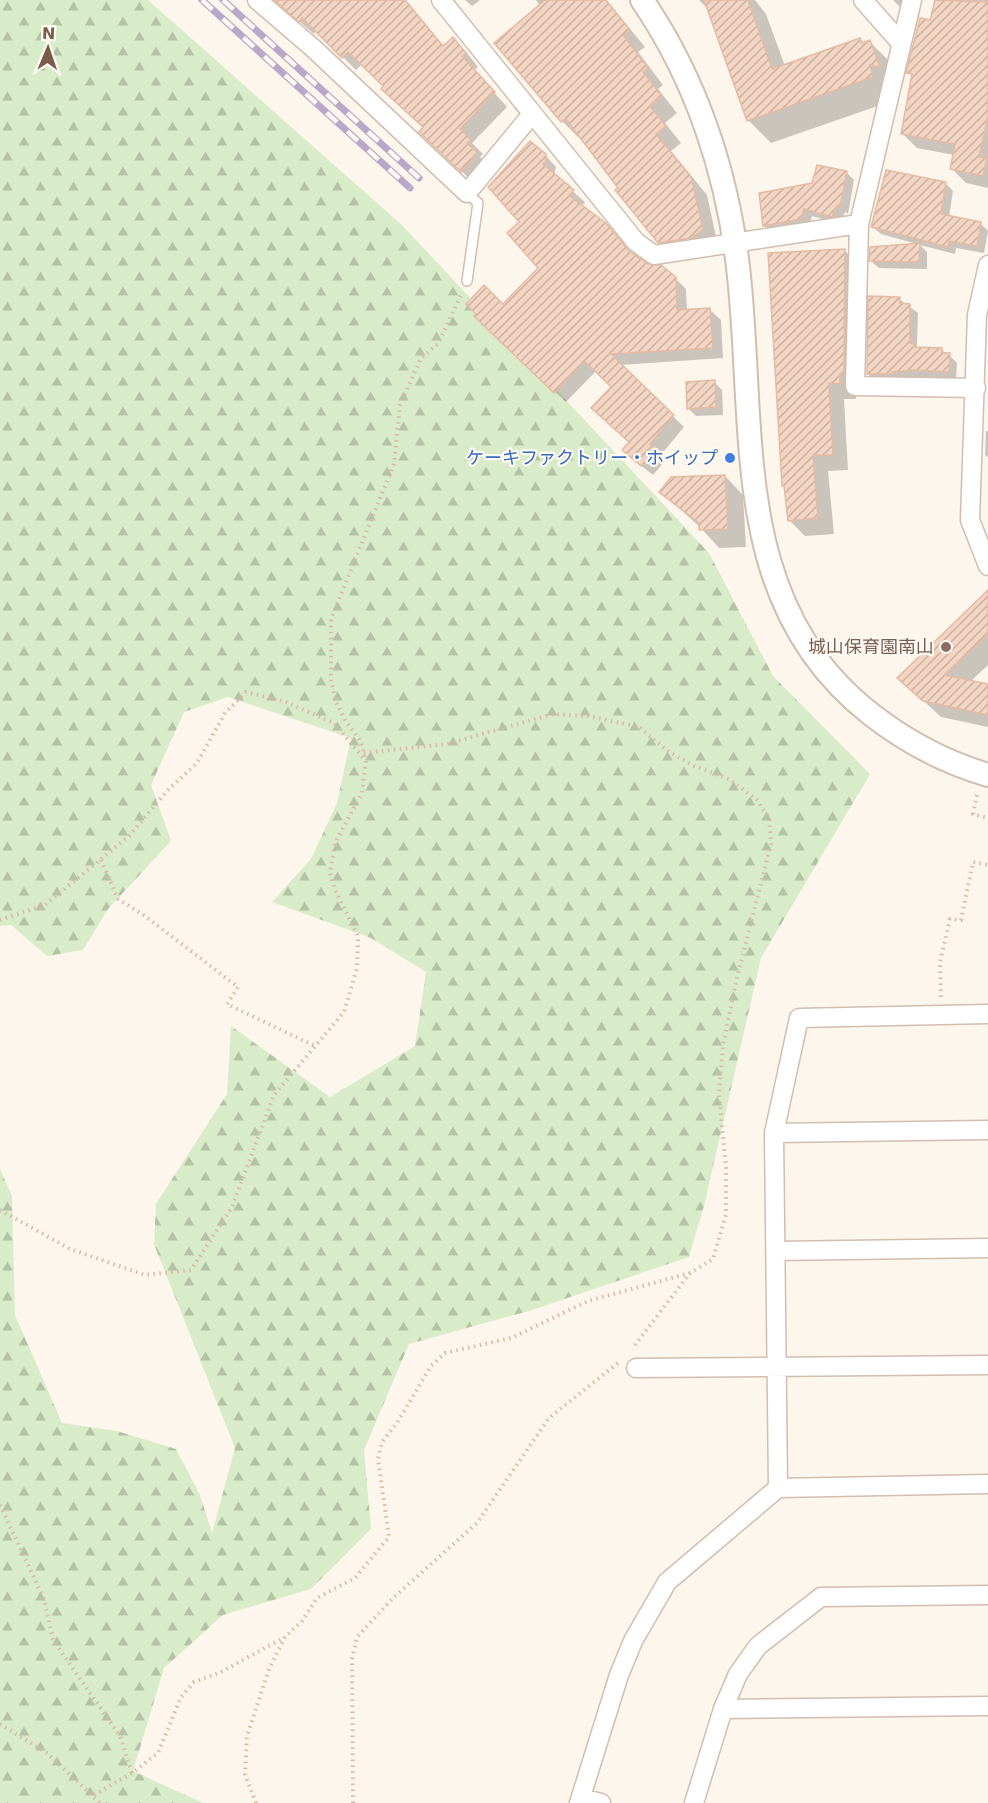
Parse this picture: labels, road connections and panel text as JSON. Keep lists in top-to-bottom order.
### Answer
{
  "places": ["ケーキファクトリー・ホイップ", "城山保育園南山"],
  "north": "top"
}
